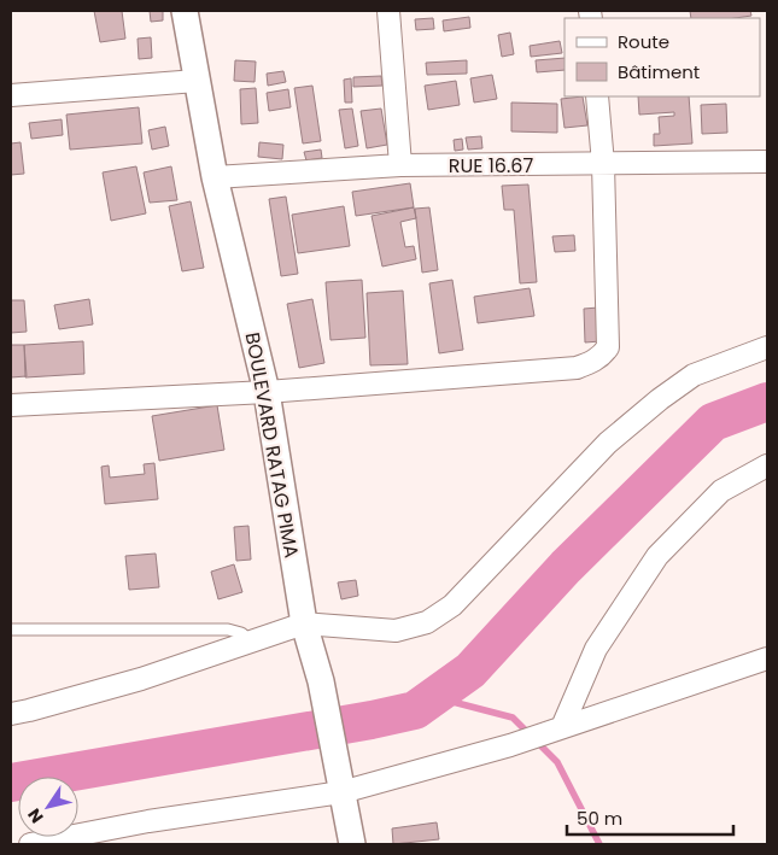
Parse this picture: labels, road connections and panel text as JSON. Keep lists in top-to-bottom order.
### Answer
{
  "streets": {
    "street": ["RUE 16.67", "BOULEVARD RATAG PIMA"]
  },
  "crossings": [
    ["RUE 16.67", "BOULEVARD RATAG PIMA"]
  ],
  "legend": ["Route", "Bâtiment"],
  "scale_bar": "50 m",
  "north": "bottom left"
}
